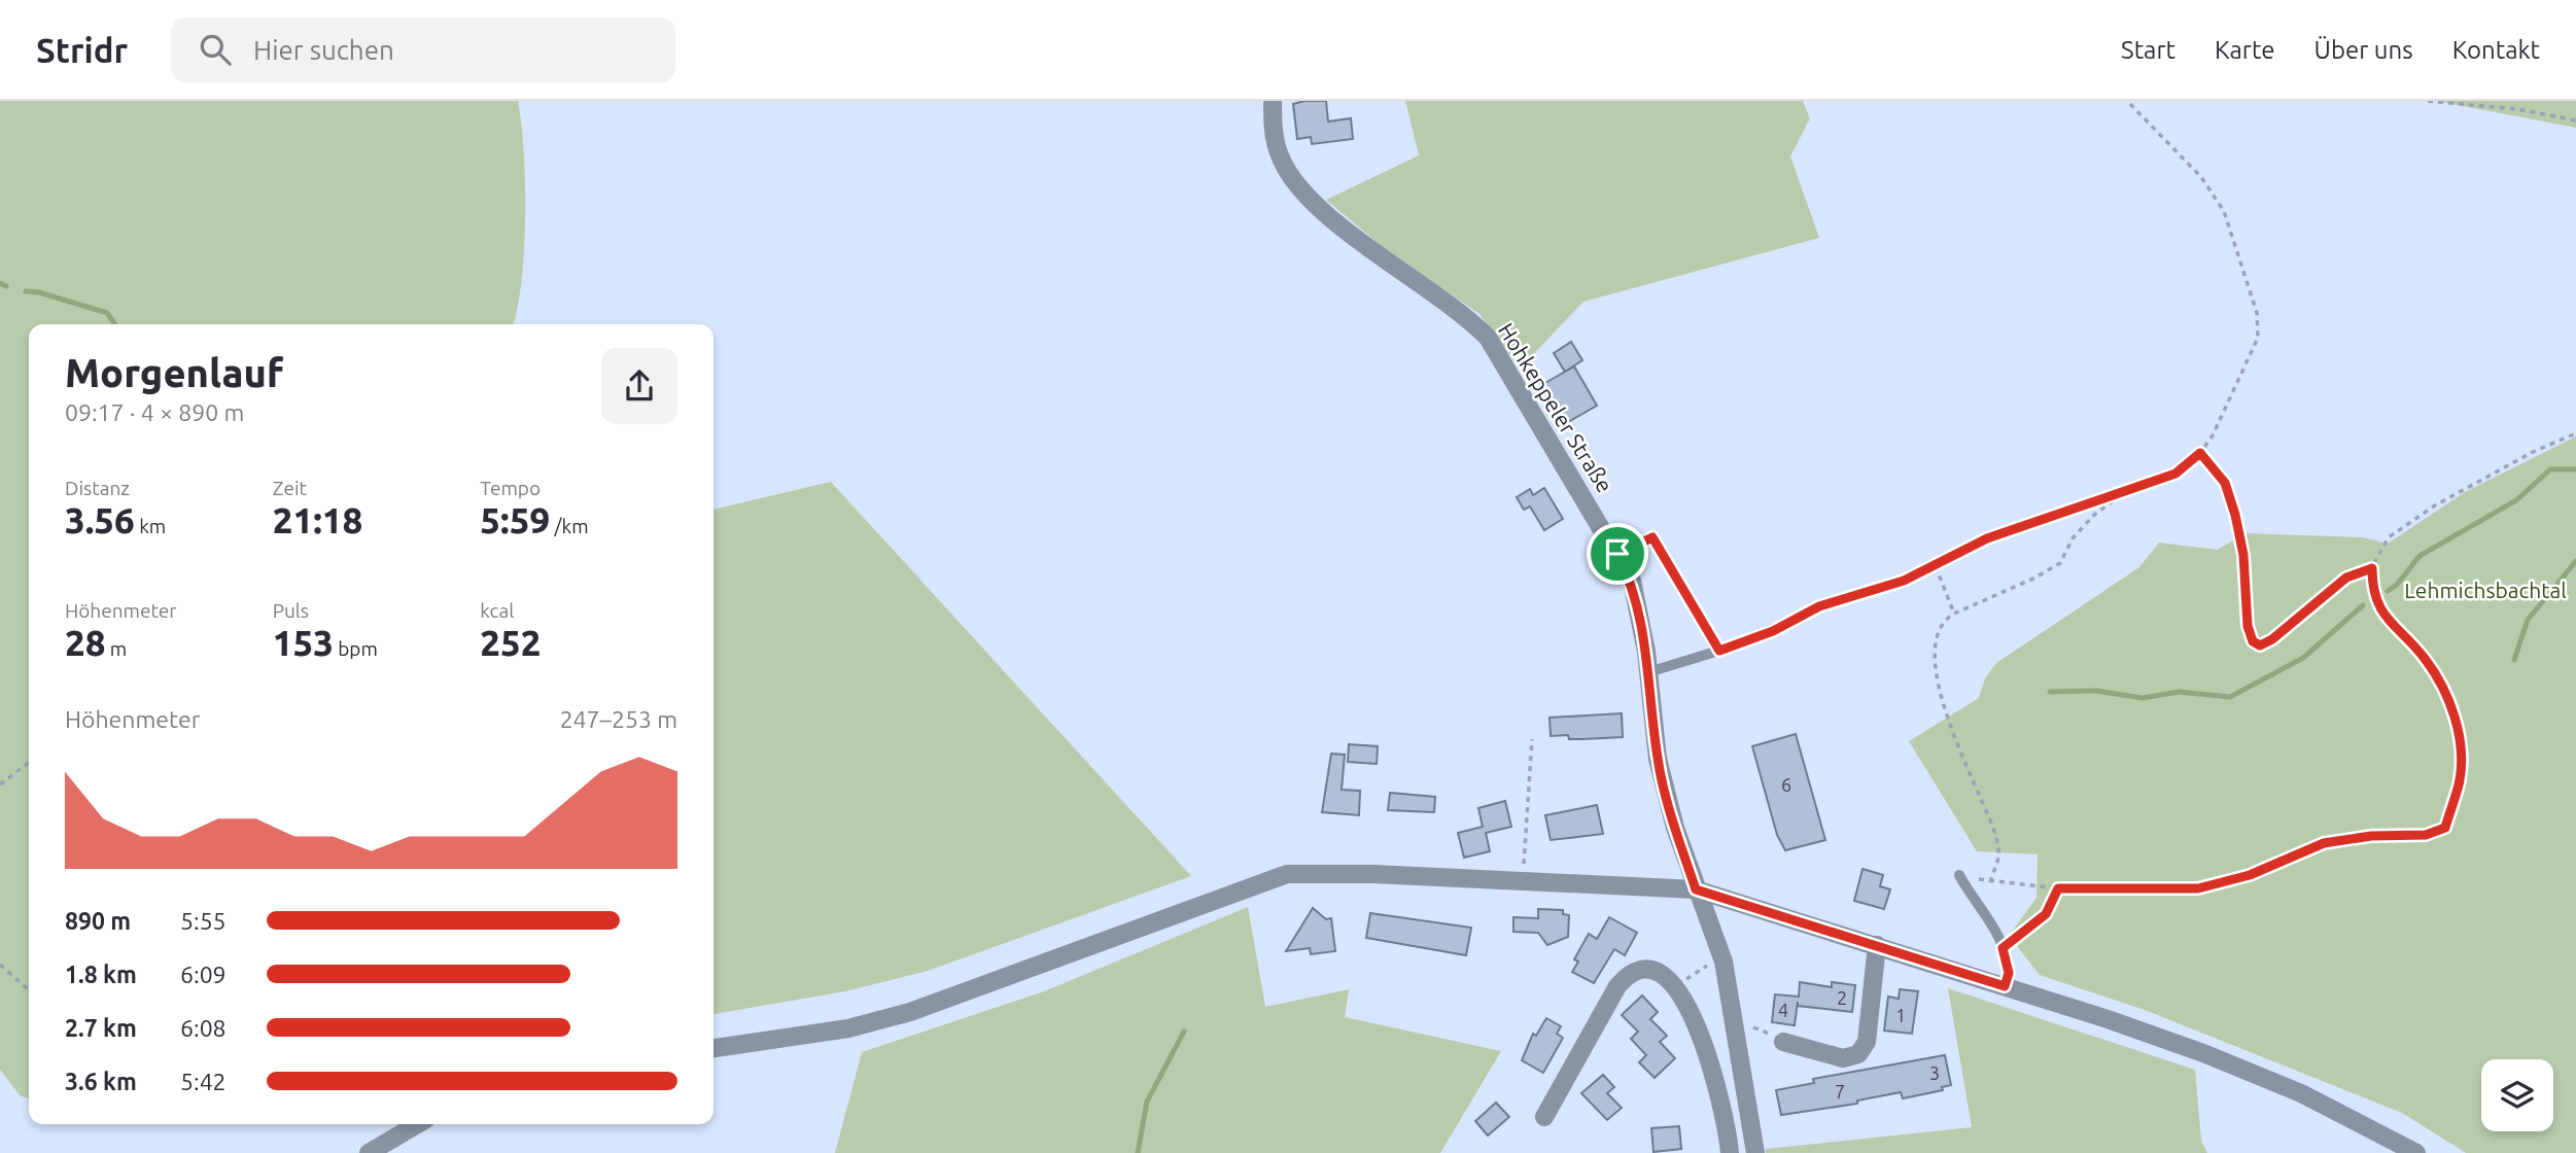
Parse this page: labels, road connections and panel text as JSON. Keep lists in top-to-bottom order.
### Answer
{
  "streets": {
    "street": ["Hohkeppeler Straße"]
  },
  "parks": ["Lehmichsbachtal"],
  "house_numbers": [
    "6",
    "2",
    "4",
    "1",
    "3",
    "7"
  ],
  "page": {
    "header": "Stridr",
    "search": "Hier suchen",
    "nav": [
      "Start",
      "Karte",
      "Über uns",
      "Kontakt"
    ],
    "heading": ["Morgenlauf", "09:17 · 4 × 890 m"],
    "stats": [
      ["Distanz", "3.56 km"],
      ["Zeit", "21:18"],
      ["Tempo", "5:59 /km"],
      ["Höhenmeter", "28 m"],
      ["Puls", "153 bpm"],
      ["kcal", "252"]
    ],
    "chart": ["Höhenmeter", "247–253 m"],
    "list": [
      {
        "name": "890 m",
        "note": "5:55"
      },
      {
        "name": "1.8 km",
        "note": "6:09"
      },
      {
        "name": "2.7 km",
        "note": "6:08"
      },
      {
        "name": "3.6 km",
        "note": "5:42"
      }
    ]
  }
}
